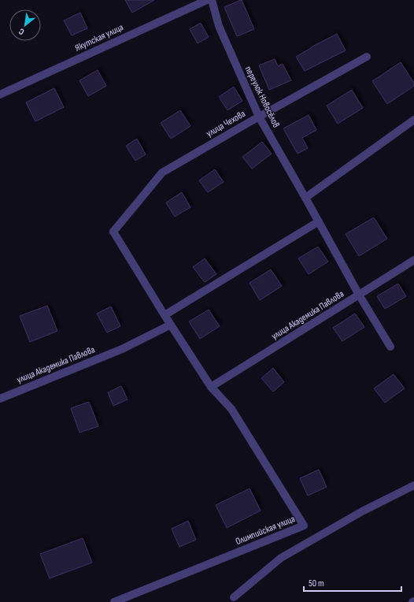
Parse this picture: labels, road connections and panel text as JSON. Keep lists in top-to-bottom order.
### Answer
{
  "streets": {
    "street": [
      "Якутская улица",
      "переулок Новосёлов",
      "улица Чехова",
      "улица Академика Павлова",
      "Олимпийская улица"
    ]
  },
  "crossings": [
    ["переулок Новосёлов", "улица Чехова"],
    ["переулок Новосёлов", "улица Академика Павлова"],
    ["улица Академика Павлова", "Олимпийская улица"]
  ],
  "scale_bar": "50 m",
  "north": "bottom left"
}
